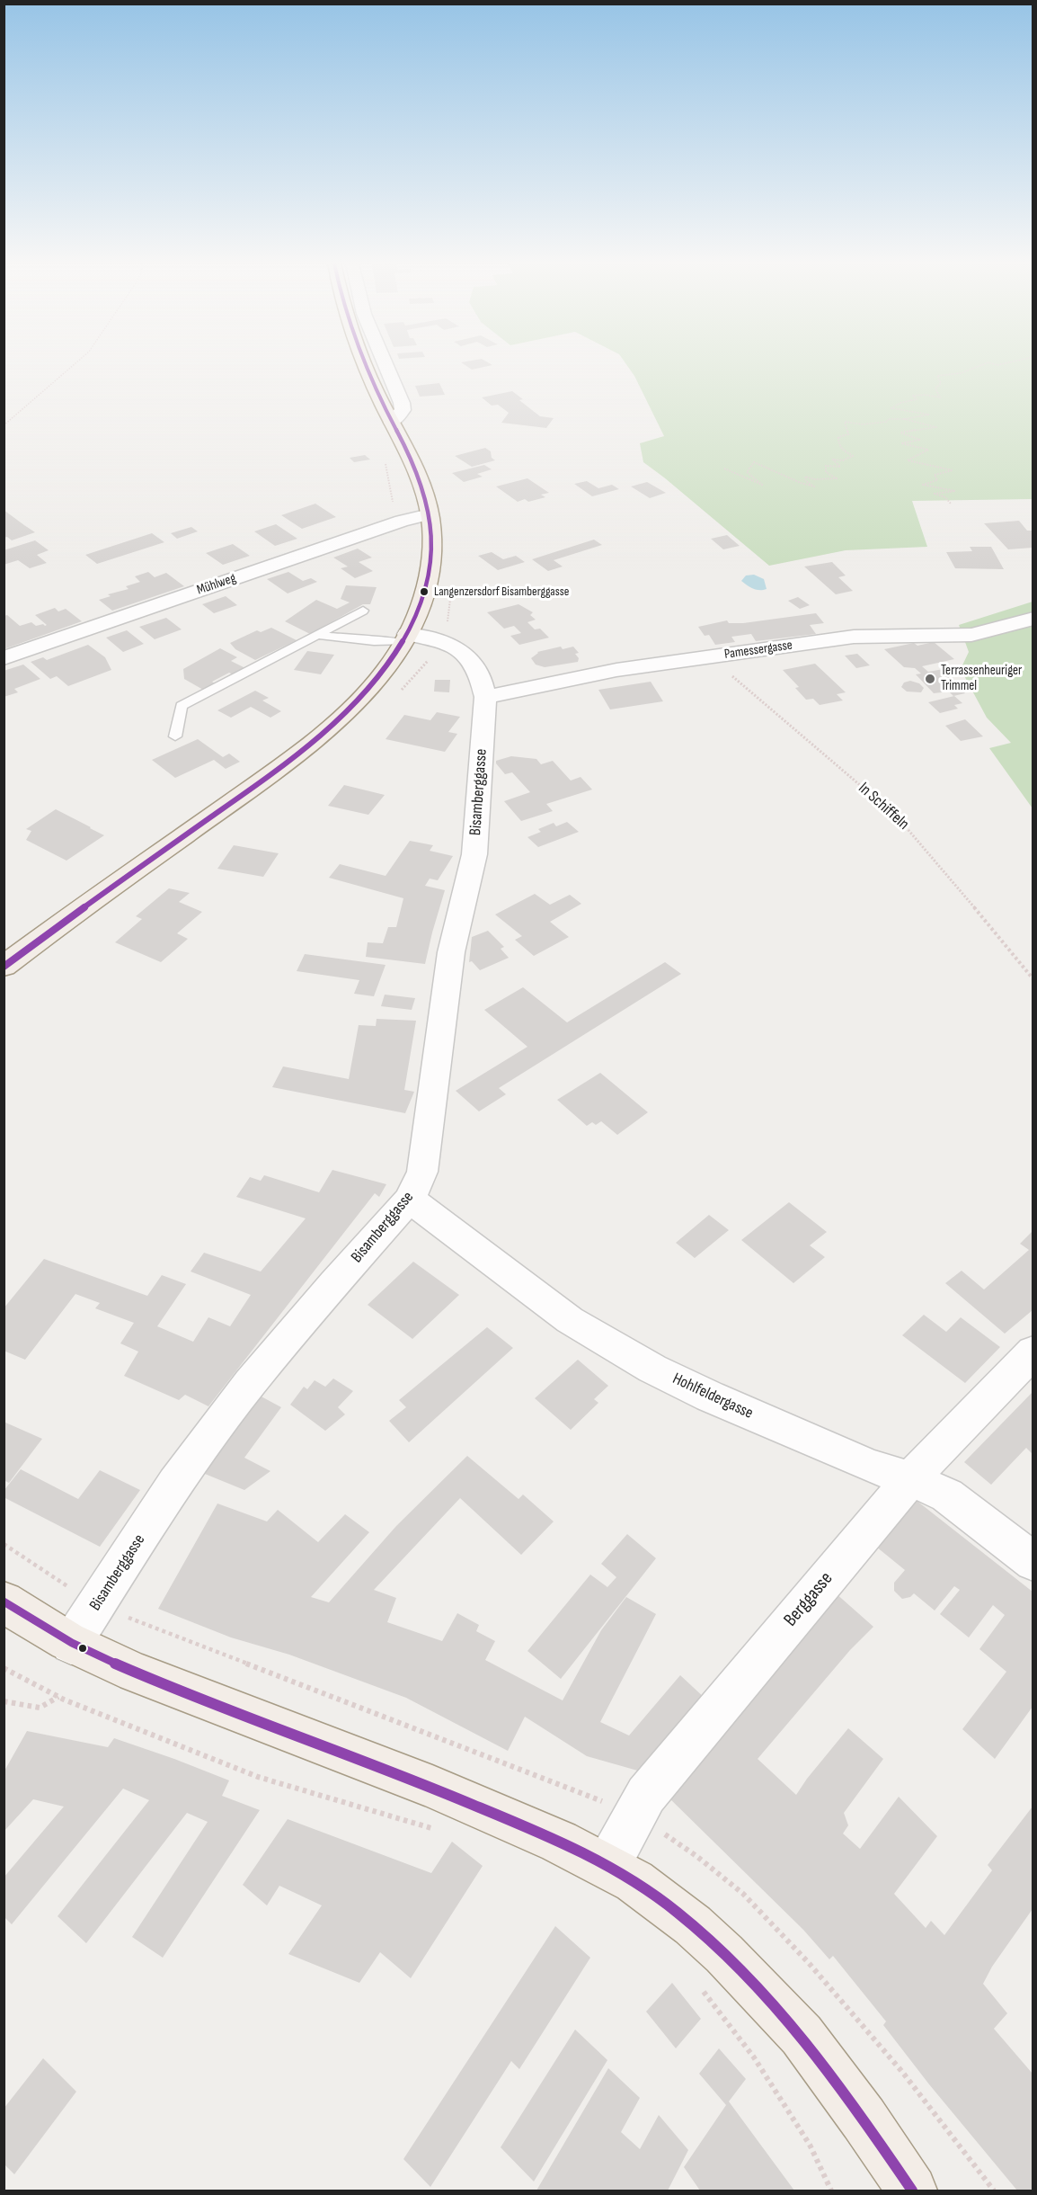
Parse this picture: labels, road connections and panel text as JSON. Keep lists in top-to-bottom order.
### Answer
{
  "streets": {
    "street": [
      "Mühlweg",
      "Pamessergasse",
      "Bisamberggasse",
      "Hohlfeldergasse",
      "Berggasse"
    ],
    "path": ["In Schiffeln"]
  },
  "crossings": [
    ["Pamessergasse", "Bisamberggasse"],
    ["Pamessergasse", "In Schiffeln"],
    ["Bisamberggasse", "Hohlfeldergasse"],
    ["Hohlfeldergasse", "Berggasse"]
  ],
  "places": ["Langenzersdorf Bisamberggasse", "Terrassenheuriger Trimmel"]
}
